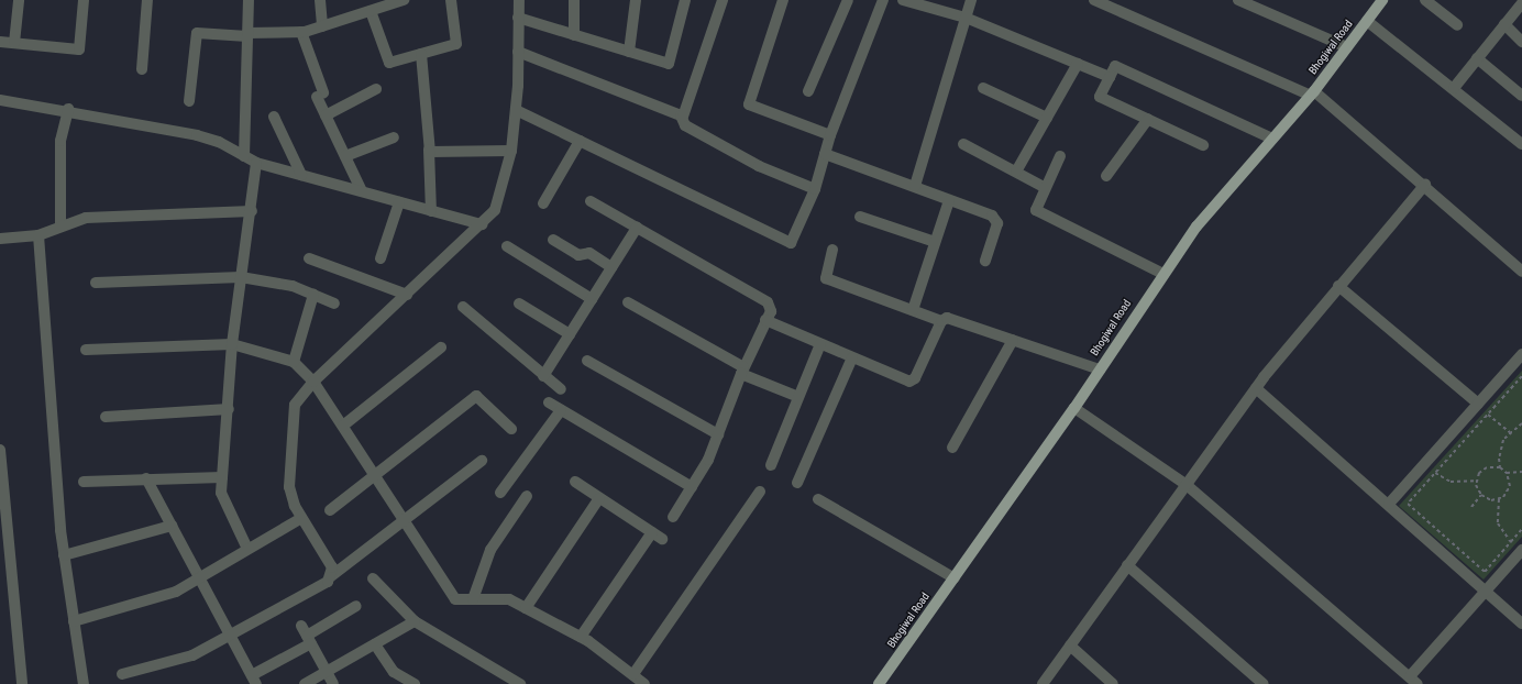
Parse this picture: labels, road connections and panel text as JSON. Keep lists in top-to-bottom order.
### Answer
{
  "streets": {
    "main road": ["Bhogiwal Road"]
  }
}
